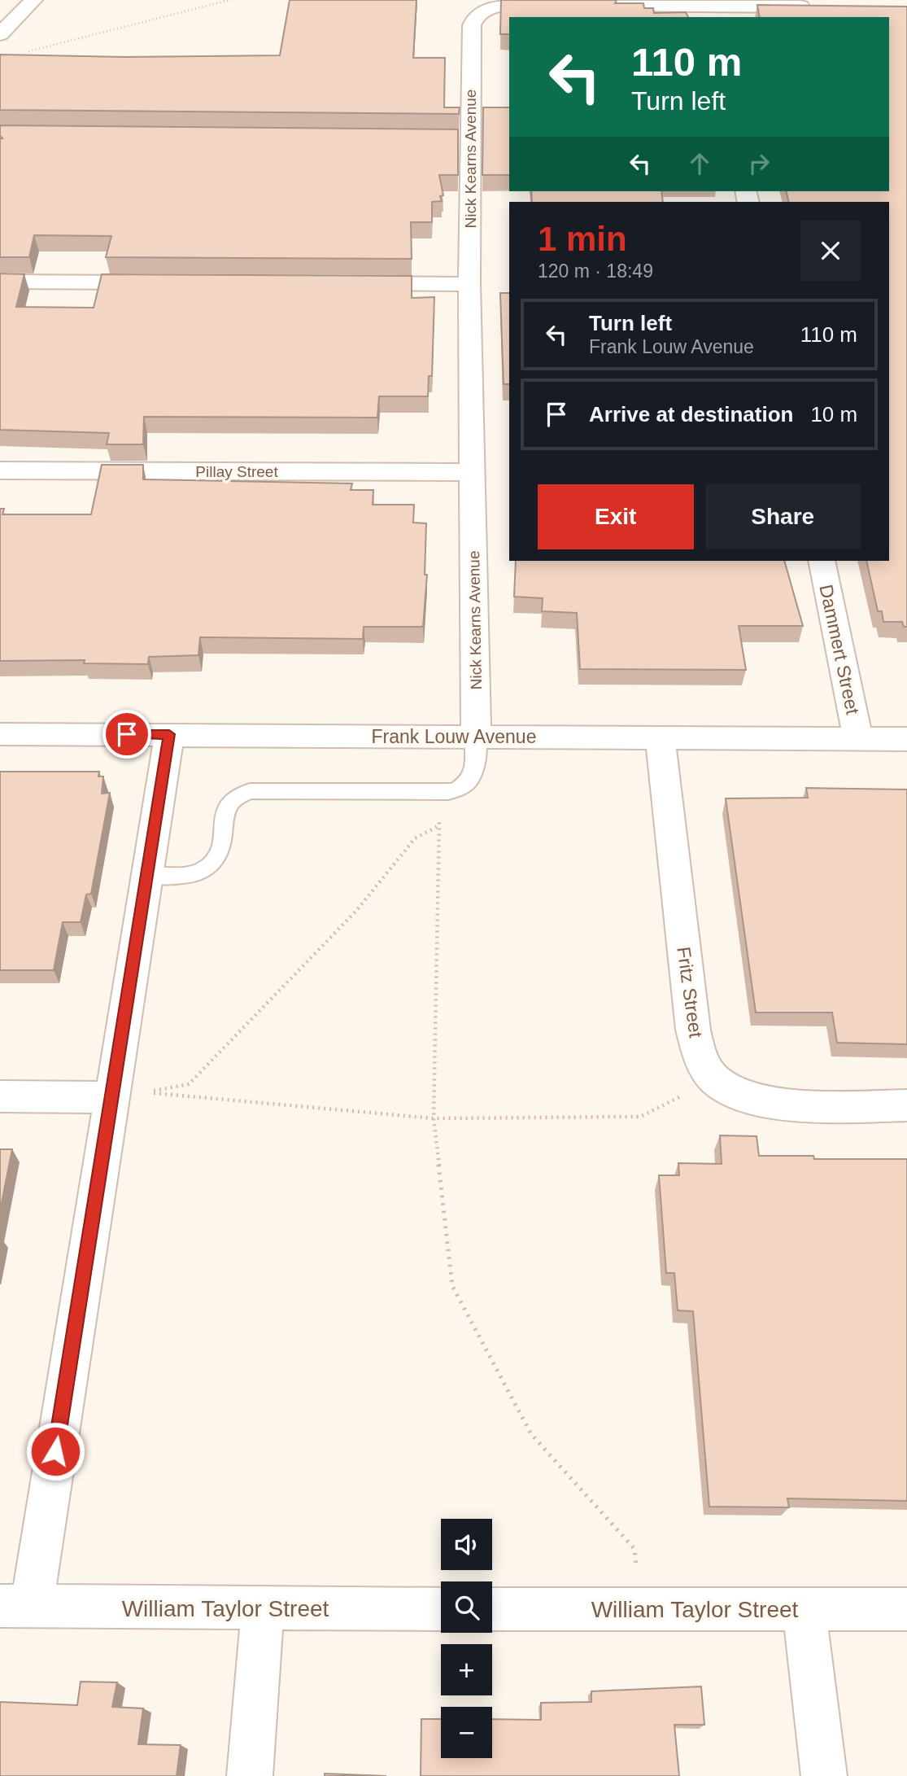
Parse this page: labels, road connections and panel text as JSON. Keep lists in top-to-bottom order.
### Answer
{
  "streets": {
    "street": [
      "Nick Kearns Avenue",
      "Pillay Street",
      "Dammert Street",
      "Frank Louw Avenue",
      "Fritz Street",
      "William Taylor Street"
    ]
  },
  "crossings": [
    ["Nick Kearns Avenue", "Pillay Street"],
    ["Nick Kearns Avenue", "Frank Louw Avenue"],
    ["Dammert Street", "Frank Louw Avenue"],
    ["Frank Louw Avenue", "Fritz Street"]
  ],
  "page": {
    "turn": ["110 m", "Turn left"],
    "heading": ["1 min", "120 m · 18:49"],
    "list": [
      {
        "name": "Turn left",
        "note": "Frank Louw Avenue",
        "value": "110 m"
      },
      {
        "name": "Arrive at destination",
        "value": "10 m"
      }
    ],
    "buttons": ["Exit", "Share"],
    "map_buttons": ["+", "−"]
  }
}
